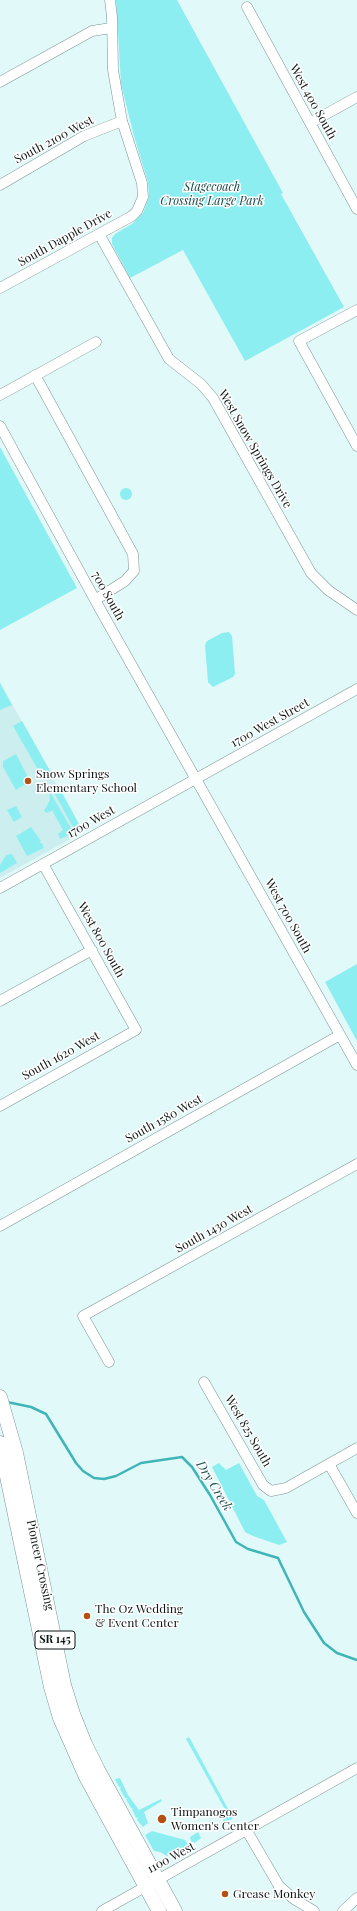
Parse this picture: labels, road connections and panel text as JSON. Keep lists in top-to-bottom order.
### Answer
{
  "streets": {
    "highway": ["Pioneer Crossing", "SR 145"],
    "street": [
      "West 400 South",
      "South 2100 West",
      "South Dapple Drive",
      "West Snow Springs Drive",
      "700 South",
      "1700 West Street",
      "1700 West",
      "West 700 South",
      "West 800 South",
      "South 1620 West",
      "South 1580 West",
      "South 1430 West",
      "West 825 South",
      "1100 West"
    ]
  },
  "crossings": [
    ["South 2100 West", "South Dapple Drive"],
    ["South Dapple Drive", "West Snow Springs Drive"],
    ["700 South", "1700 West Street"],
    ["700 South", "1700 West"],
    ["700 South", "West 700 South"],
    ["1700 West Street", "1700 West"],
    ["1700 West Street", "West 700 South"],
    ["1700 West", "West 700 South"],
    ["1700 West", "West 800 South"],
    ["West 700 South", "South 1580 West"],
    ["West 800 South", "South 1620 West"],
    ["Pioneer Crossing", "SR 145"],
    ["Pioneer Crossing", "1100 West"],
    ["SR 145", "1100 West"]
  ],
  "water": ["Dry Creek"],
  "parks": ["Stagecoach Crossing Large Park"],
  "places": [
    "Snow Springs Elementary School",
    "The Oz Wedding & Event Center",
    "Timpanogos Women's Center",
    "Grease Monkey"
  ]
}
